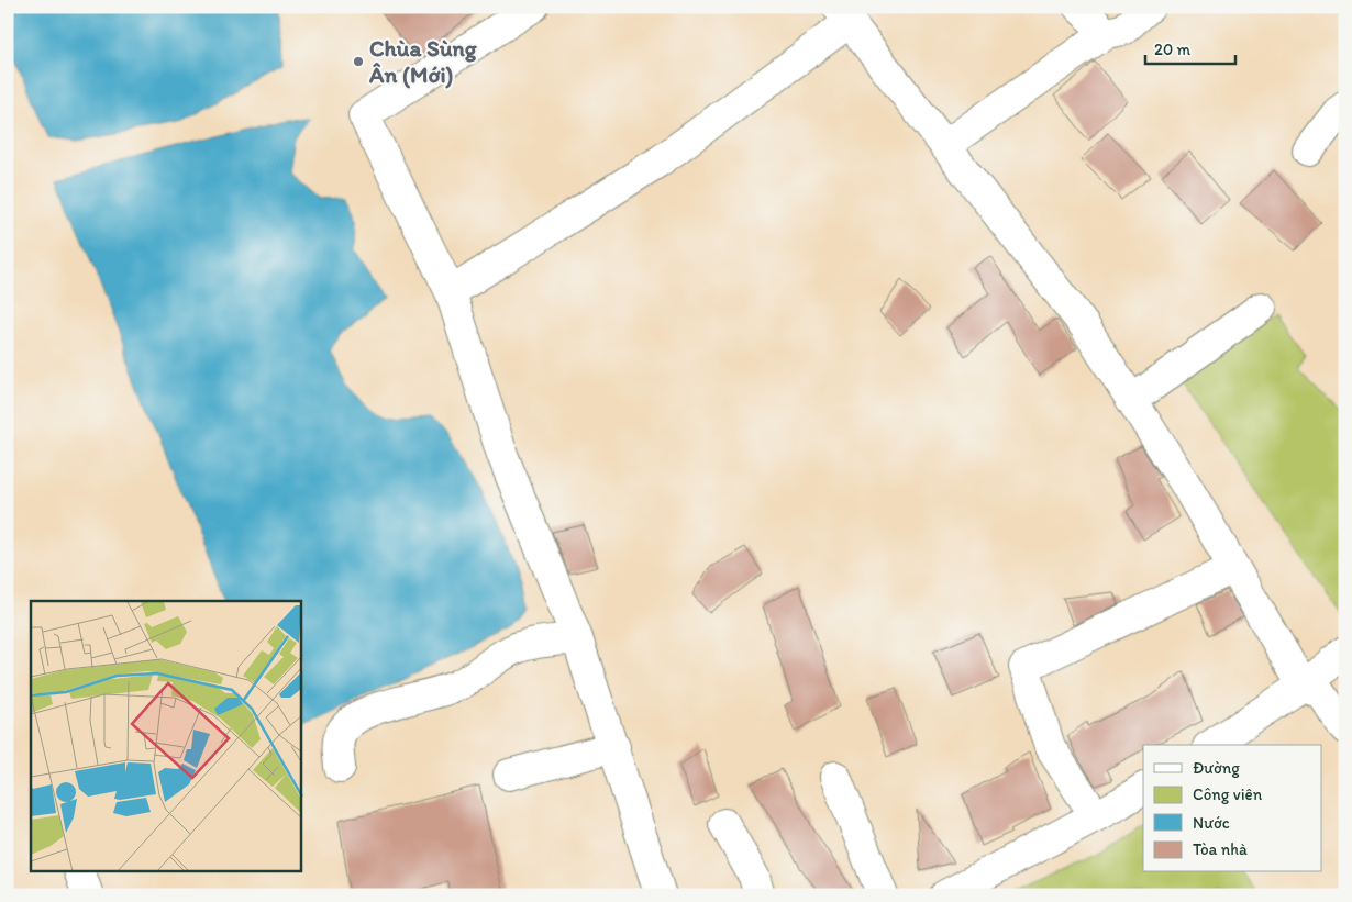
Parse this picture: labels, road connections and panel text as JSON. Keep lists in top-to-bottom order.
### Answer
{
  "places": ["Chùa Sùng Ân (Mới)"],
  "legend": [
    "Đường",
    "Công viên",
    "Nước",
    "Tòa nhà"
  ],
  "scale_bar": "20 m"
}
